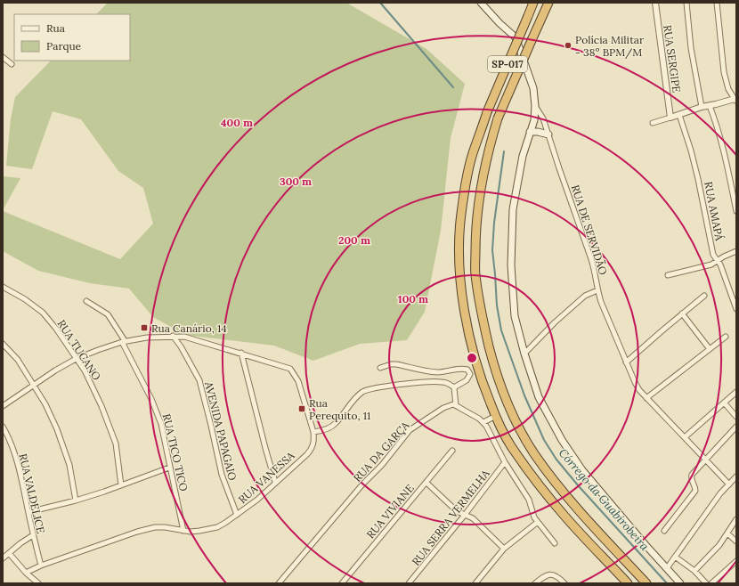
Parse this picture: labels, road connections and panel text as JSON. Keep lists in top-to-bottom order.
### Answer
{
  "streets": {
    "highway": ["SP-017"],
    "main road": ["RUA DE SERVIDÃO"],
    "street": [
      "RUA SERGIPE",
      "RUA AMAPÁ",
      "RUA TUCANO",
      "AVENIDA PAPAGAIO",
      "RUA DA GARÇA",
      "RUA TICO TICO",
      "RUA VANESSA",
      "RUA VALDELICE",
      "RUA VIVIANE",
      "RUA SERRA VERMELHA"
    ]
  },
  "crossings": [
    ["AVENIDA PAPAGAIO", "RUA VANESSA"],
    ["RUA TICO TICO", "RUA VANESSA"],
    ["RUA VANESSA", "RUA VALDELICE"]
  ],
  "water": ["Córrego da Guabirobeira"],
  "places": {
    "other": ["Polícia Militar - 38º BPM/M"],
    "transit": ["Rua Canário, 14", "Rua Perequito, 11"]
  },
  "legend": ["Rua", "Parque"],
  "rings": [
    "400 m",
    "300 m",
    "200 m",
    "100 m"
  ]
}
